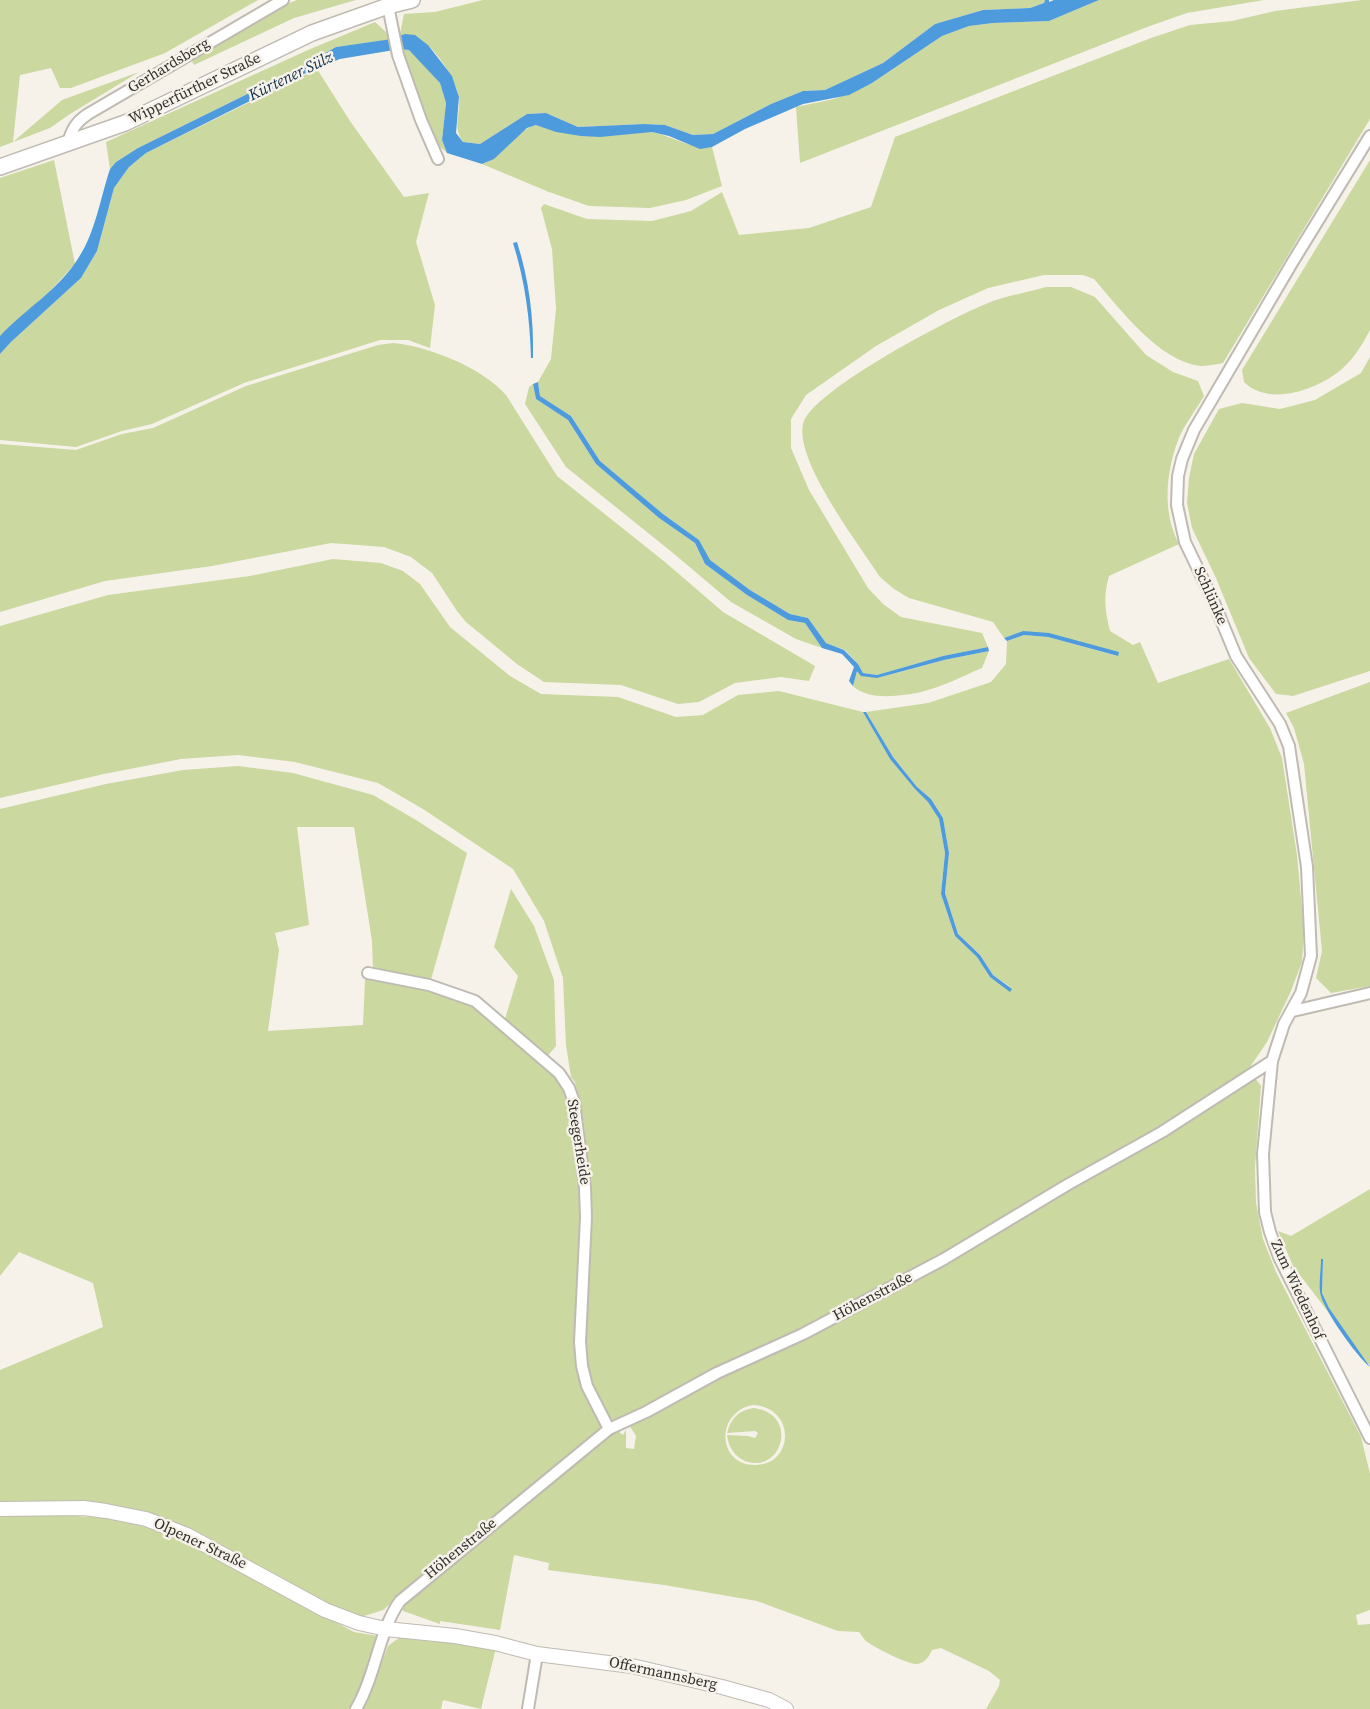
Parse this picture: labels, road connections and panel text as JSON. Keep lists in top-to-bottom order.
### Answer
{
  "streets": {
    "main road": ["Wipperfürther Straße"],
    "street": [
      "Gerhardsberg",
      "Schlünke",
      "Steegerheide",
      "Zum Wiedenhof",
      "Höhenstraße",
      "Olpener Straße",
      "Offermannsberg"
    ]
  },
  "crossings": [
    ["Gerhardsberg", "Wipperfürther Straße"],
    ["Steegerheide", "Höhenstraße"],
    ["Zum Wiedenhof", "Höhenstraße"],
    ["Höhenstraße", "Olpener Straße"],
    ["Höhenstraße", "Offermannsberg"],
    ["Olpener Straße", "Offermannsberg"]
  ],
  "water": ["Kürtener Sülz"]
}
